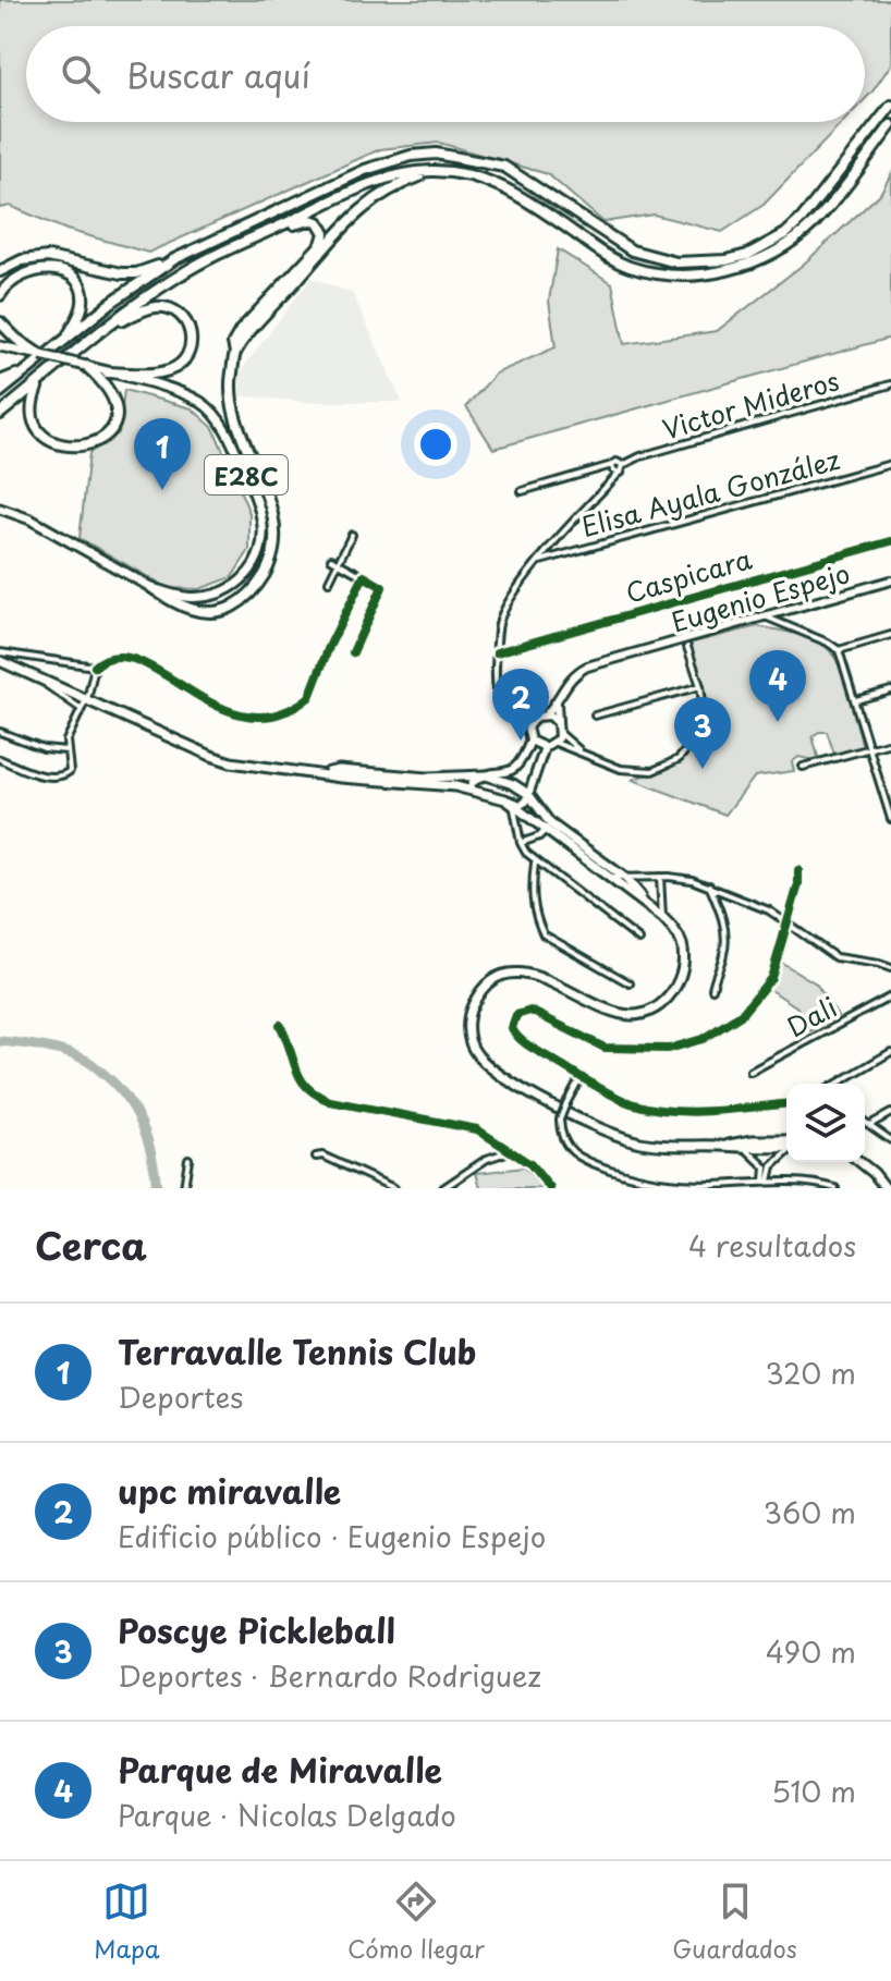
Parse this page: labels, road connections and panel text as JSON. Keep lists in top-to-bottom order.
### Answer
{
  "streets": {
    "main road": ["E28C"],
    "street": [
      "Victor Mideros",
      "Elisa Ayala González",
      "Caspicara",
      "Eugenio Espejo",
      "Dali"
    ]
  },
  "page": {
    "search": "Buscar aquí",
    "pins": [
      "1",
      "4",
      "2",
      "3"
    ],
    "heading": ["Cerca", "4 resultados"],
    "list": [
      {
        "mark": "1",
        "name": "Terravalle Tennis Club",
        "note": "Deportes",
        "value": "320 m"
      },
      {
        "mark": "2",
        "name": "upc miravalle",
        "note": "Edificio público · Eugenio Espejo",
        "value": "360 m"
      },
      {
        "mark": "3",
        "name": "Poscye Pickleball",
        "note": "Deportes · Bernardo Rodriguez",
        "value": "490 m"
      },
      {
        "mark": "4",
        "name": "Parque de Miravalle",
        "note": "Parque · Nicolas Delgado",
        "value": "510 m"
      }
    ],
    "nav": ["Mapa", "Cómo llegar", "Guardados"]
  }
}
